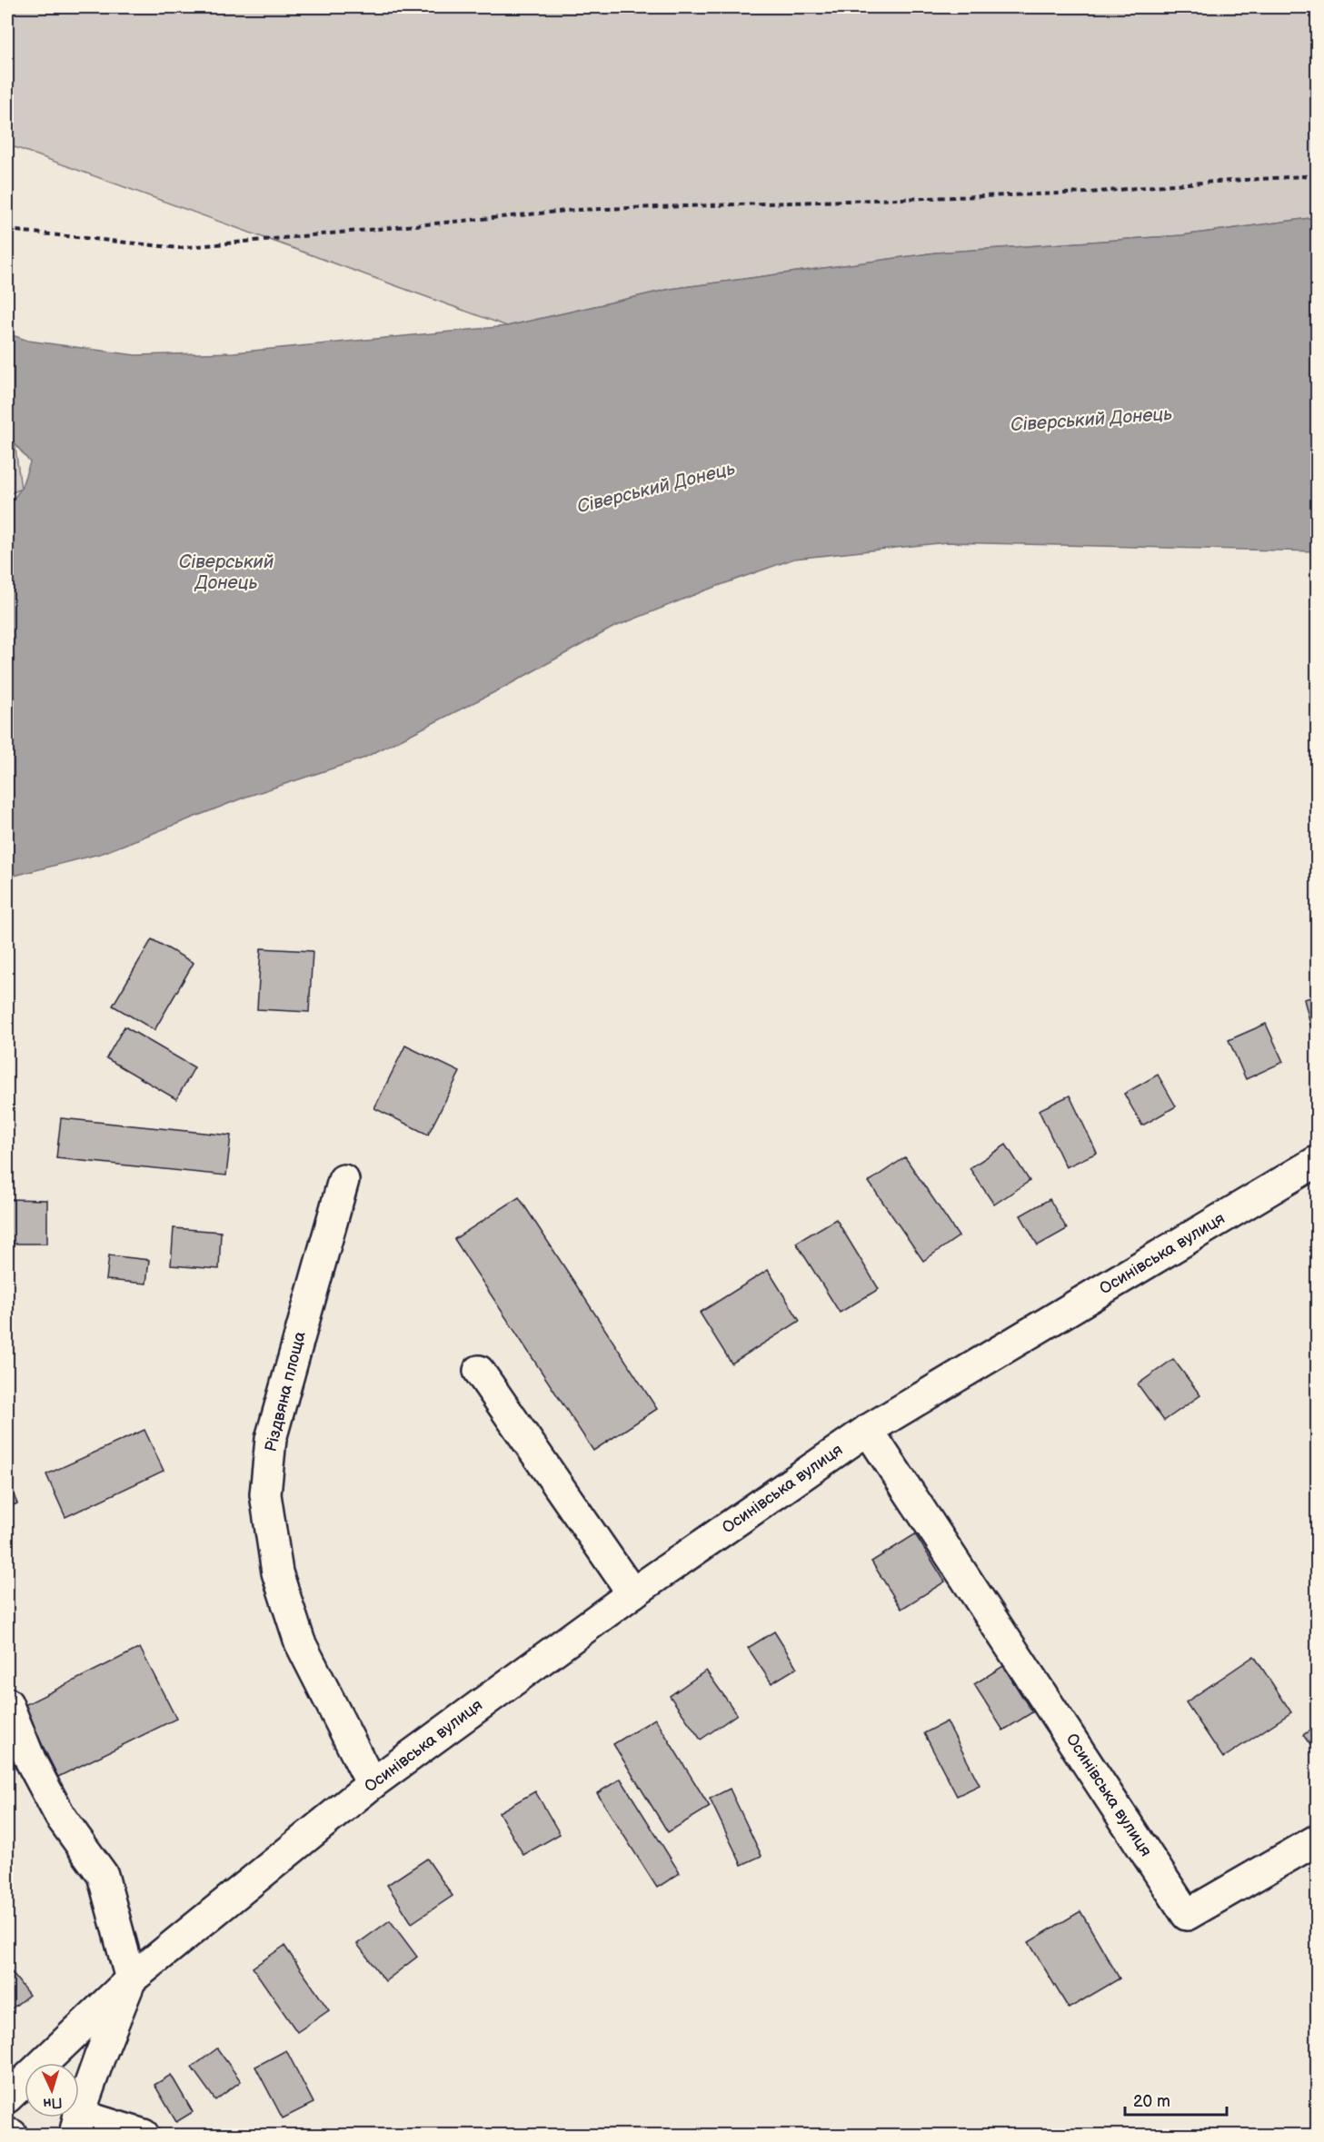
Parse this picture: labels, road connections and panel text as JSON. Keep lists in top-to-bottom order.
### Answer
{
  "streets": {
    "street": ["Осинівська вулиця", "Різдвяна площа"]
  },
  "crossings": [
    ["Осинівська вулиця", "Різдвяна площа"]
  ],
  "water": ["Сіверський Донець"],
  "scale_bar": "20 m",
  "north": "bottom"
}
